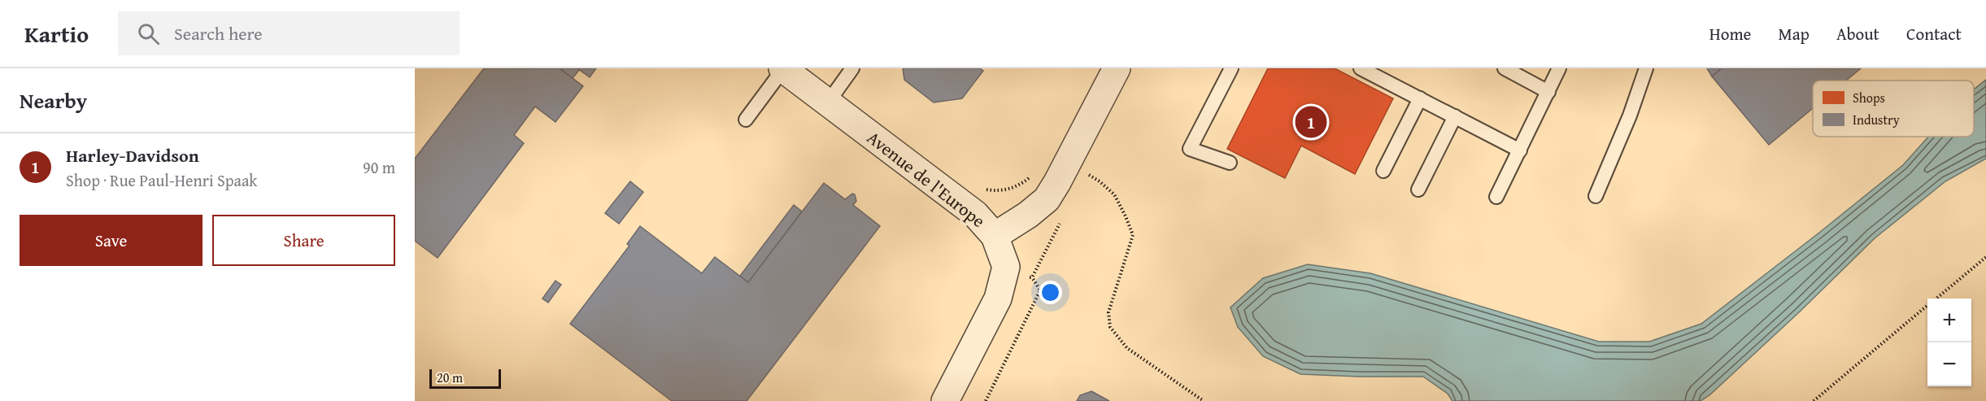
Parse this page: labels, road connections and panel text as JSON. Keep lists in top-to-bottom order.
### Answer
{
  "streets": {
    "street": ["Avenue de l'Europe"]
  },
  "legend": ["Shops", "Industry"],
  "scale_bar": "20 m",
  "page": {
    "header": "Kartio",
    "search": "Search here",
    "nav": [
      "Home",
      "Map",
      "About",
      "Contact"
    ],
    "heading": "Nearby",
    "pins": "1",
    "list": [
      {
        "mark": "1",
        "name": "Harley-Davidson",
        "note": "Shop · Rue Paul-Henri Spaak",
        "value": "90 m"
      }
    ],
    "buttons": ["Save", "Share"],
    "map_buttons": ["+", "−"],
    "scale": "20 m"
  }
}
